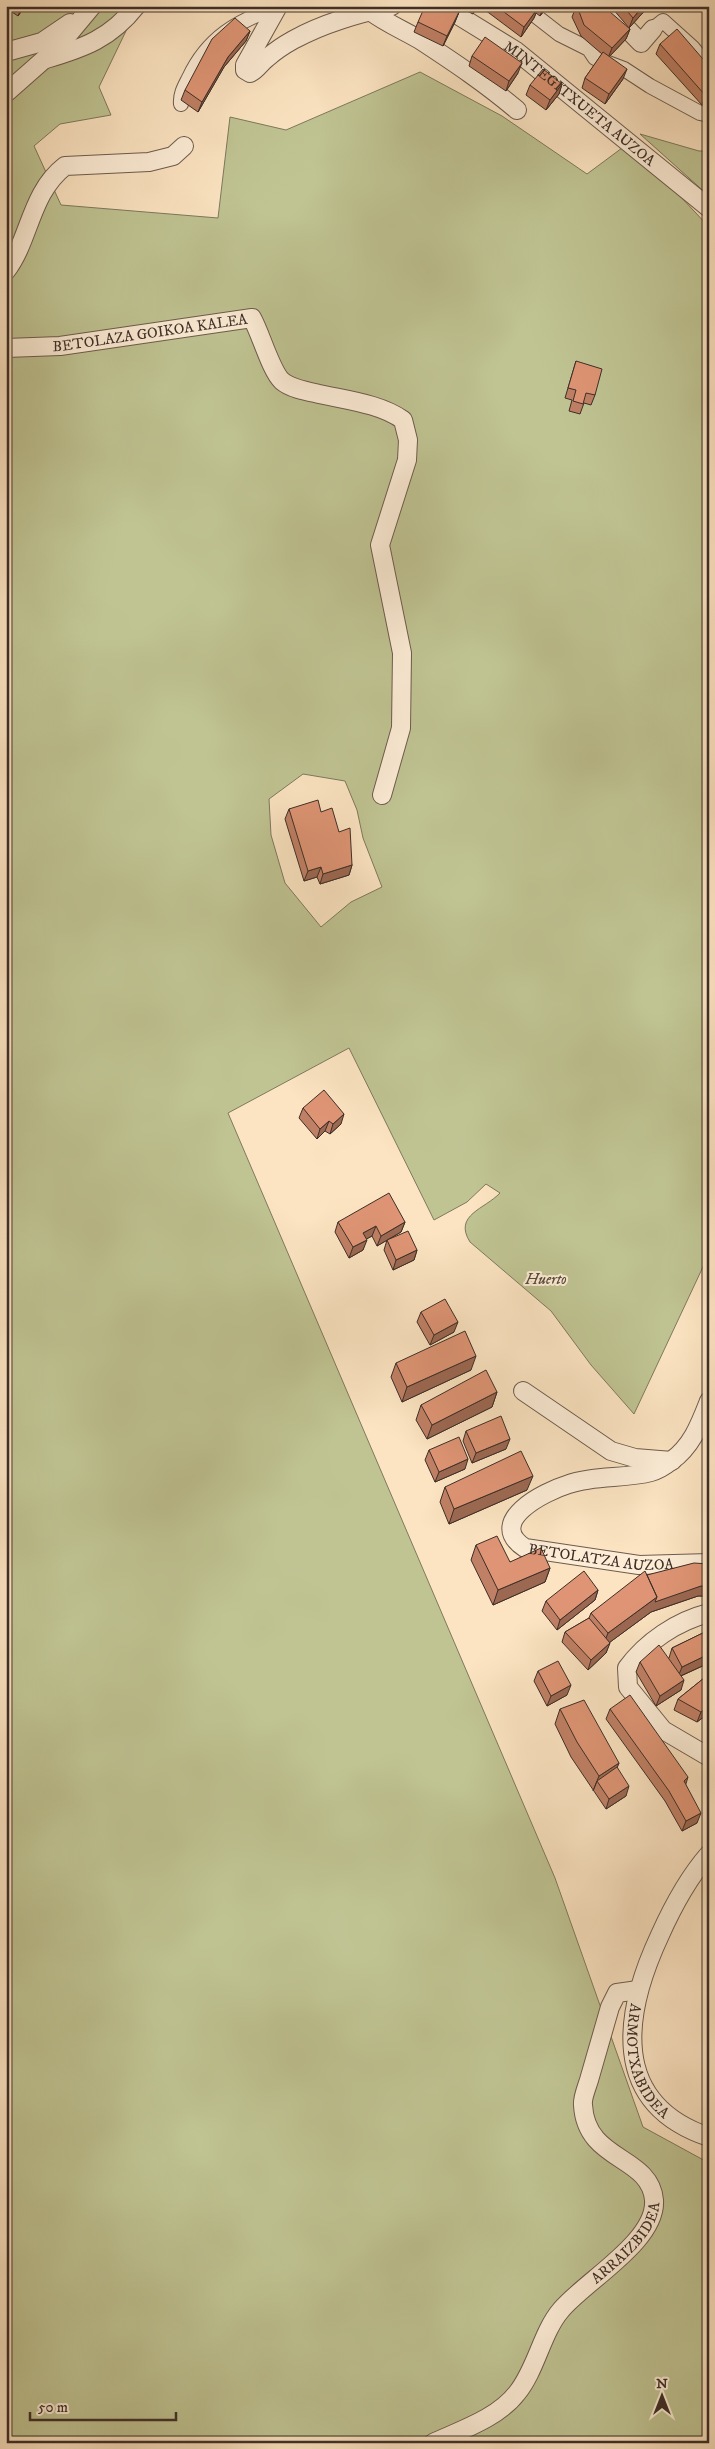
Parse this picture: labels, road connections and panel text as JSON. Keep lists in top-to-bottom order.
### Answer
{
  "streets": {
    "street": [
      "MINTEGITXUETA AUZOA",
      "BETOLAZA GOIKOA KALEA",
      "BETOLATZA AUZOA",
      "ARMOTXABIDEA",
      "ARRAIZBIDEA"
    ]
  },
  "crossings": [
    ["ARMOTXABIDEA", "ARRAIZBIDEA"]
  ],
  "parks": ["Huerto"],
  "scale_bar": "50 m",
  "north": "top"
}
